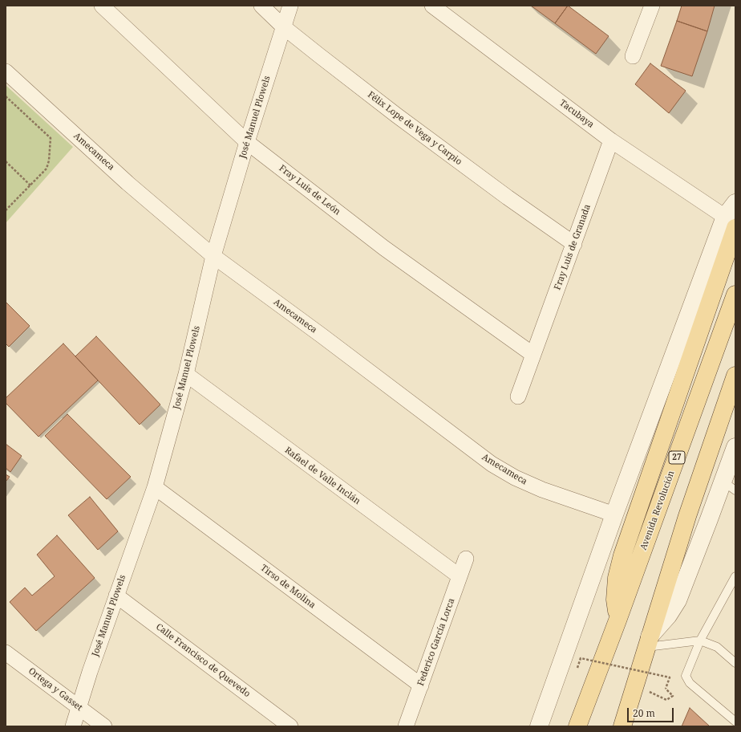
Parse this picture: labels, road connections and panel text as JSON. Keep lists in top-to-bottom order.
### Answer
{
  "streets": {
    "main road": ["27", "Avenida Revolución"],
    "street": [
      "Tacubaya",
      "José Manuel Plowels",
      "Félix Lope de Vega y Carpio",
      "Amecameca",
      "Fray Luis de León",
      "Fray Luis de Granada",
      "Rafael de Valle Inclán",
      "Tirso de Molina",
      "Federico García Lorca",
      "Calle Francisco de Quevedo",
      "Ortega y Gasset"
    ]
  },
  "crossings": [
    ["Tacubaya", "Fray Luis de Granada"],
    ["José Manuel Plowels", "Félix Lope de Vega y Carpio"],
    ["José Manuel Plowels", "Amecameca"],
    ["José Manuel Plowels", "Fray Luis de León"],
    ["José Manuel Plowels", "Rafael de Valle Inclán"],
    ["José Manuel Plowels", "Tirso de Molina"],
    ["José Manuel Plowels", "Calle Francisco de Quevedo"],
    ["José Manuel Plowels", "Ortega y Gasset"],
    ["Félix Lope de Vega y Carpio", "Fray Luis de Granada"],
    ["Fray Luis de León", "Fray Luis de Granada"],
    ["Rafael de Valle Inclán", "Federico García Lorca"],
    ["Tirso de Molina", "Federico García Lorca"]
  ],
  "scale_bar": "20 m"
}
